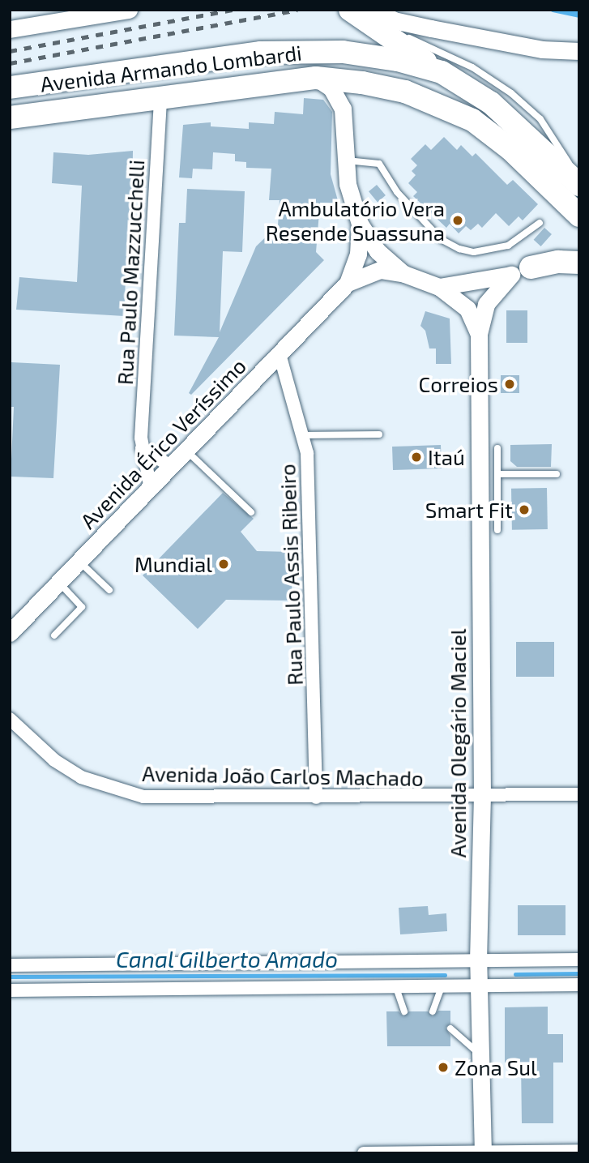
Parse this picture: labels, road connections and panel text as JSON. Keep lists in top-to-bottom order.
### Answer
{
  "streets": {
    "highway": ["Avenida Armando Lombardi"],
    "main road": ["Avenida Érico Veríssimo", "Avenida Olegário Maciel"],
    "street": ["Rua Paulo Mazzucchelli", "Rua Paulo Assis Ribeiro", "Avenida João Carlos Machado"]
  },
  "crossings": [
    ["Avenida Armando Lombardi", "Rua Paulo Mazzucchelli"],
    ["Rua Paulo Mazzucchelli", "Avenida Érico Veríssimo"],
    ["Avenida Érico Veríssimo", "Rua Paulo Assis Ribeiro"],
    ["Rua Paulo Assis Ribeiro", "Avenida João Carlos Machado"],
    ["Avenida Olegário Maciel", "Avenida João Carlos Machado"]
  ],
  "water": ["Canal Gilberto Amado"],
  "places": [
    "Ambulatório Vera Resende Suassuna",
    "Correios",
    "Itaú",
    "Smart Fit",
    "Mundial",
    "Zona Sul"
  ]
}
